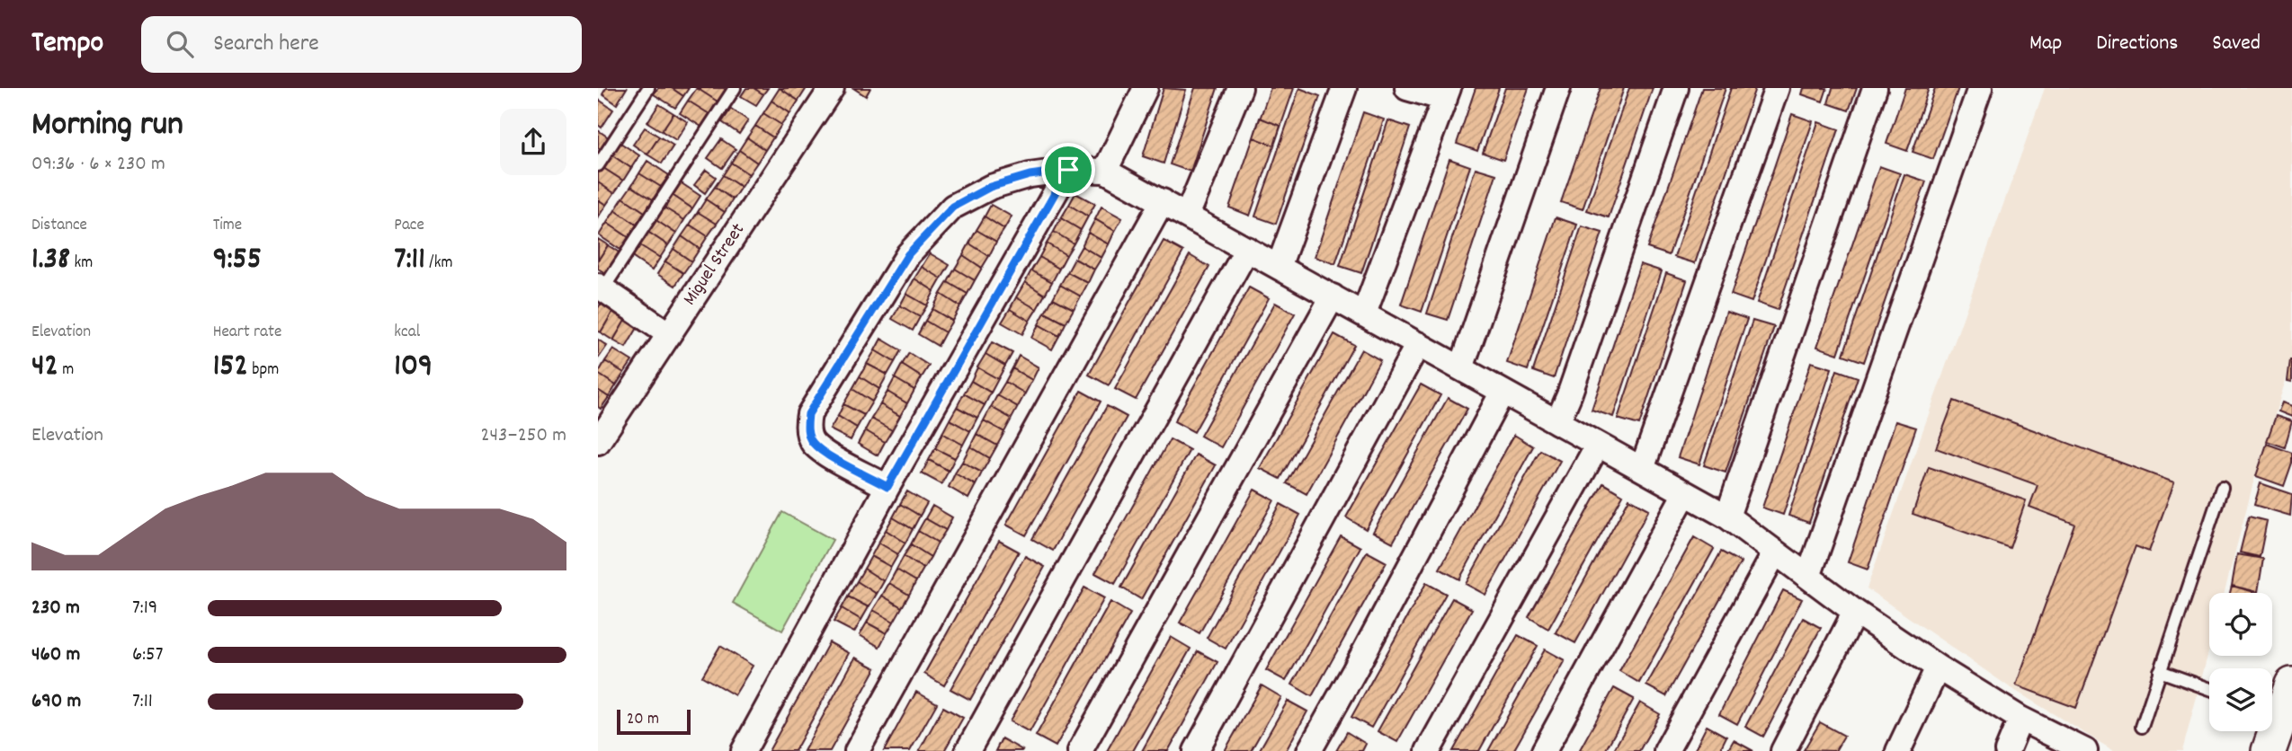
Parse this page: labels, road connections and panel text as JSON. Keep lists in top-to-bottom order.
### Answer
{
  "streets": {
    "street": ["Miguel Street"]
  },
  "scale_bar": "20 m",
  "page": {
    "header": "Tempo",
    "search": "Search here",
    "nav": ["Map", "Directions", "Saved"],
    "heading": ["Morning run", "09:36 · 6 × 230 m"],
    "stats": [
      ["Distance", "1.38 km"],
      ["Time", "9:55"],
      ["Pace", "7:11 /km"],
      ["Elevation", "42 m"],
      ["Heart rate", "152 bpm"],
      ["kcal", "109"]
    ],
    "chart": ["Elevation", "243–250 m"],
    "list": [
      {
        "name": "230 m",
        "note": "7:19"
      },
      {
        "name": "460 m",
        "note": "6:57"
      },
      {
        "name": "690 m",
        "note": "7:11"
      }
    ],
    "scale": "20 m"
  }
}
